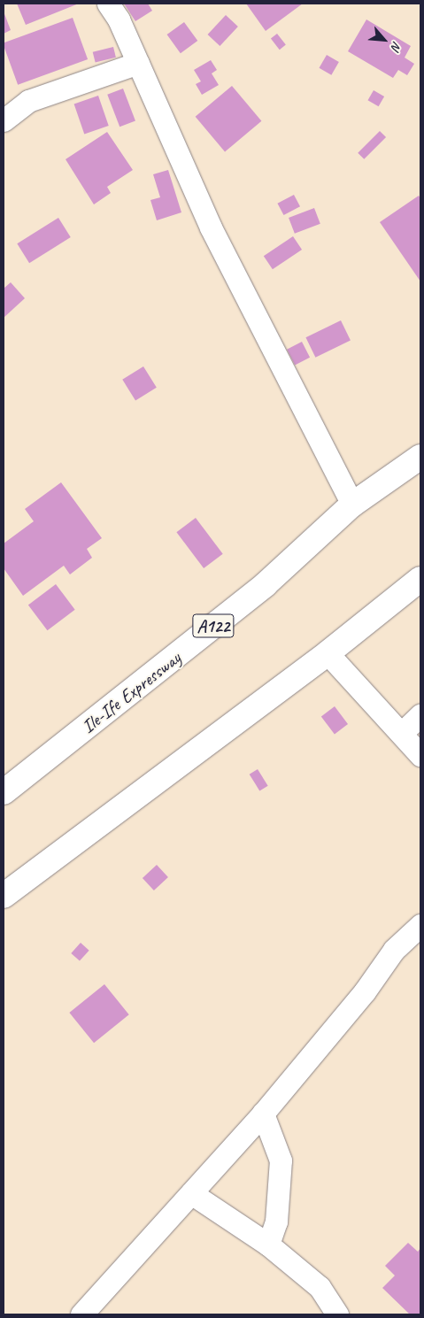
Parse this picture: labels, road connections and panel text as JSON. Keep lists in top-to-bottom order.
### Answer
{
  "streets": {
    "highway": ["A122", "Ile-Ife Expressway"]
  },
  "north": "bottom right"
}
